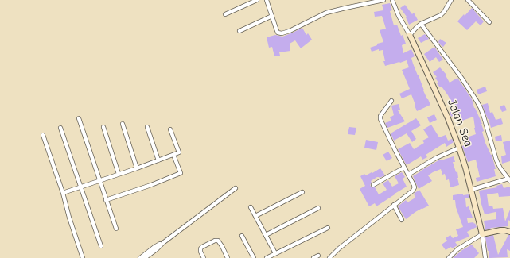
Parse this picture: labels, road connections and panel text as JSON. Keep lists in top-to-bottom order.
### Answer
{
  "streets": {
    "street": ["Jalan Sea"]
  }
}
